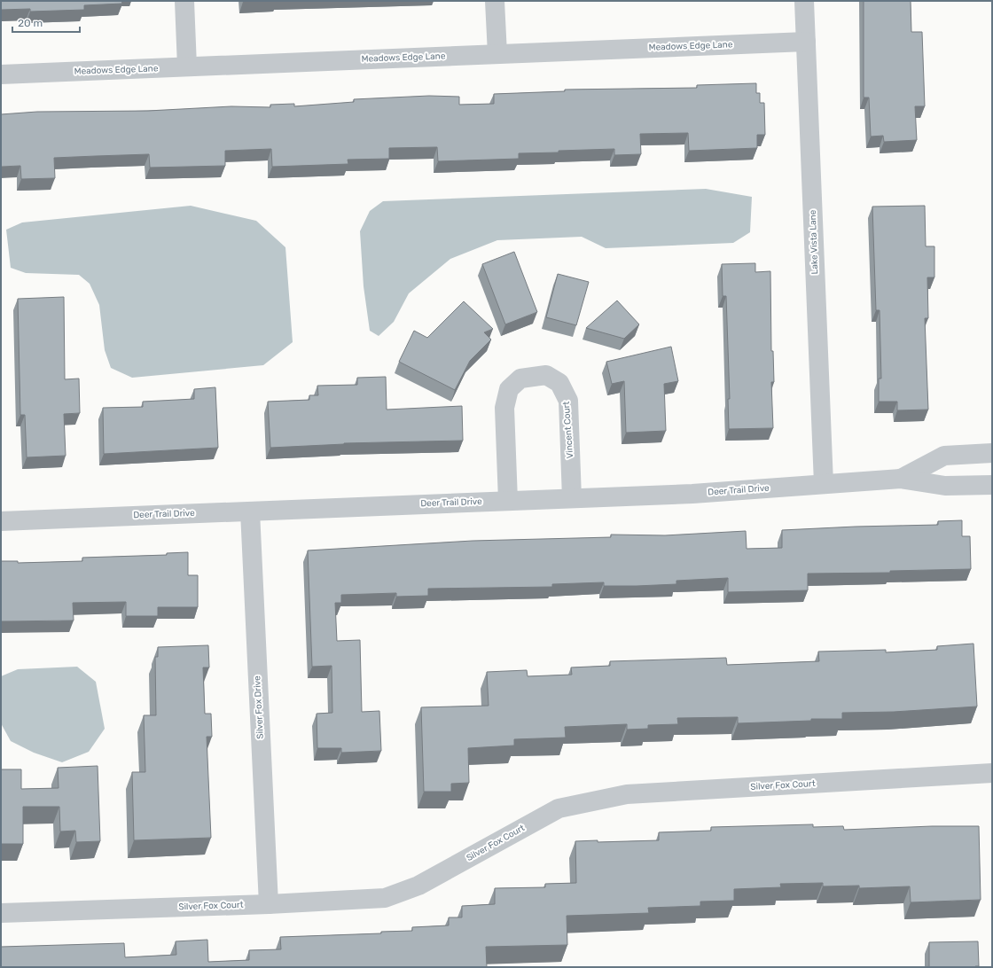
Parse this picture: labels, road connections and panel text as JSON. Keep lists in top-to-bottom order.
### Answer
{
  "streets": {
    "street": [
      "Meadows Edge Lane",
      "Lake Vista Lane",
      "Vincent Court",
      "Deer Trail Drive",
      "Silver Fox Drive",
      "Silver Fox Court"
    ]
  },
  "crossings": [
    ["Meadows Edge Lane", "Lake Vista Lane"],
    ["Lake Vista Lane", "Deer Trail Drive"],
    ["Vincent Court", "Deer Trail Drive"],
    ["Deer Trail Drive", "Silver Fox Drive"],
    ["Silver Fox Drive", "Silver Fox Court"]
  ],
  "scale_bar": "20 m"
}
